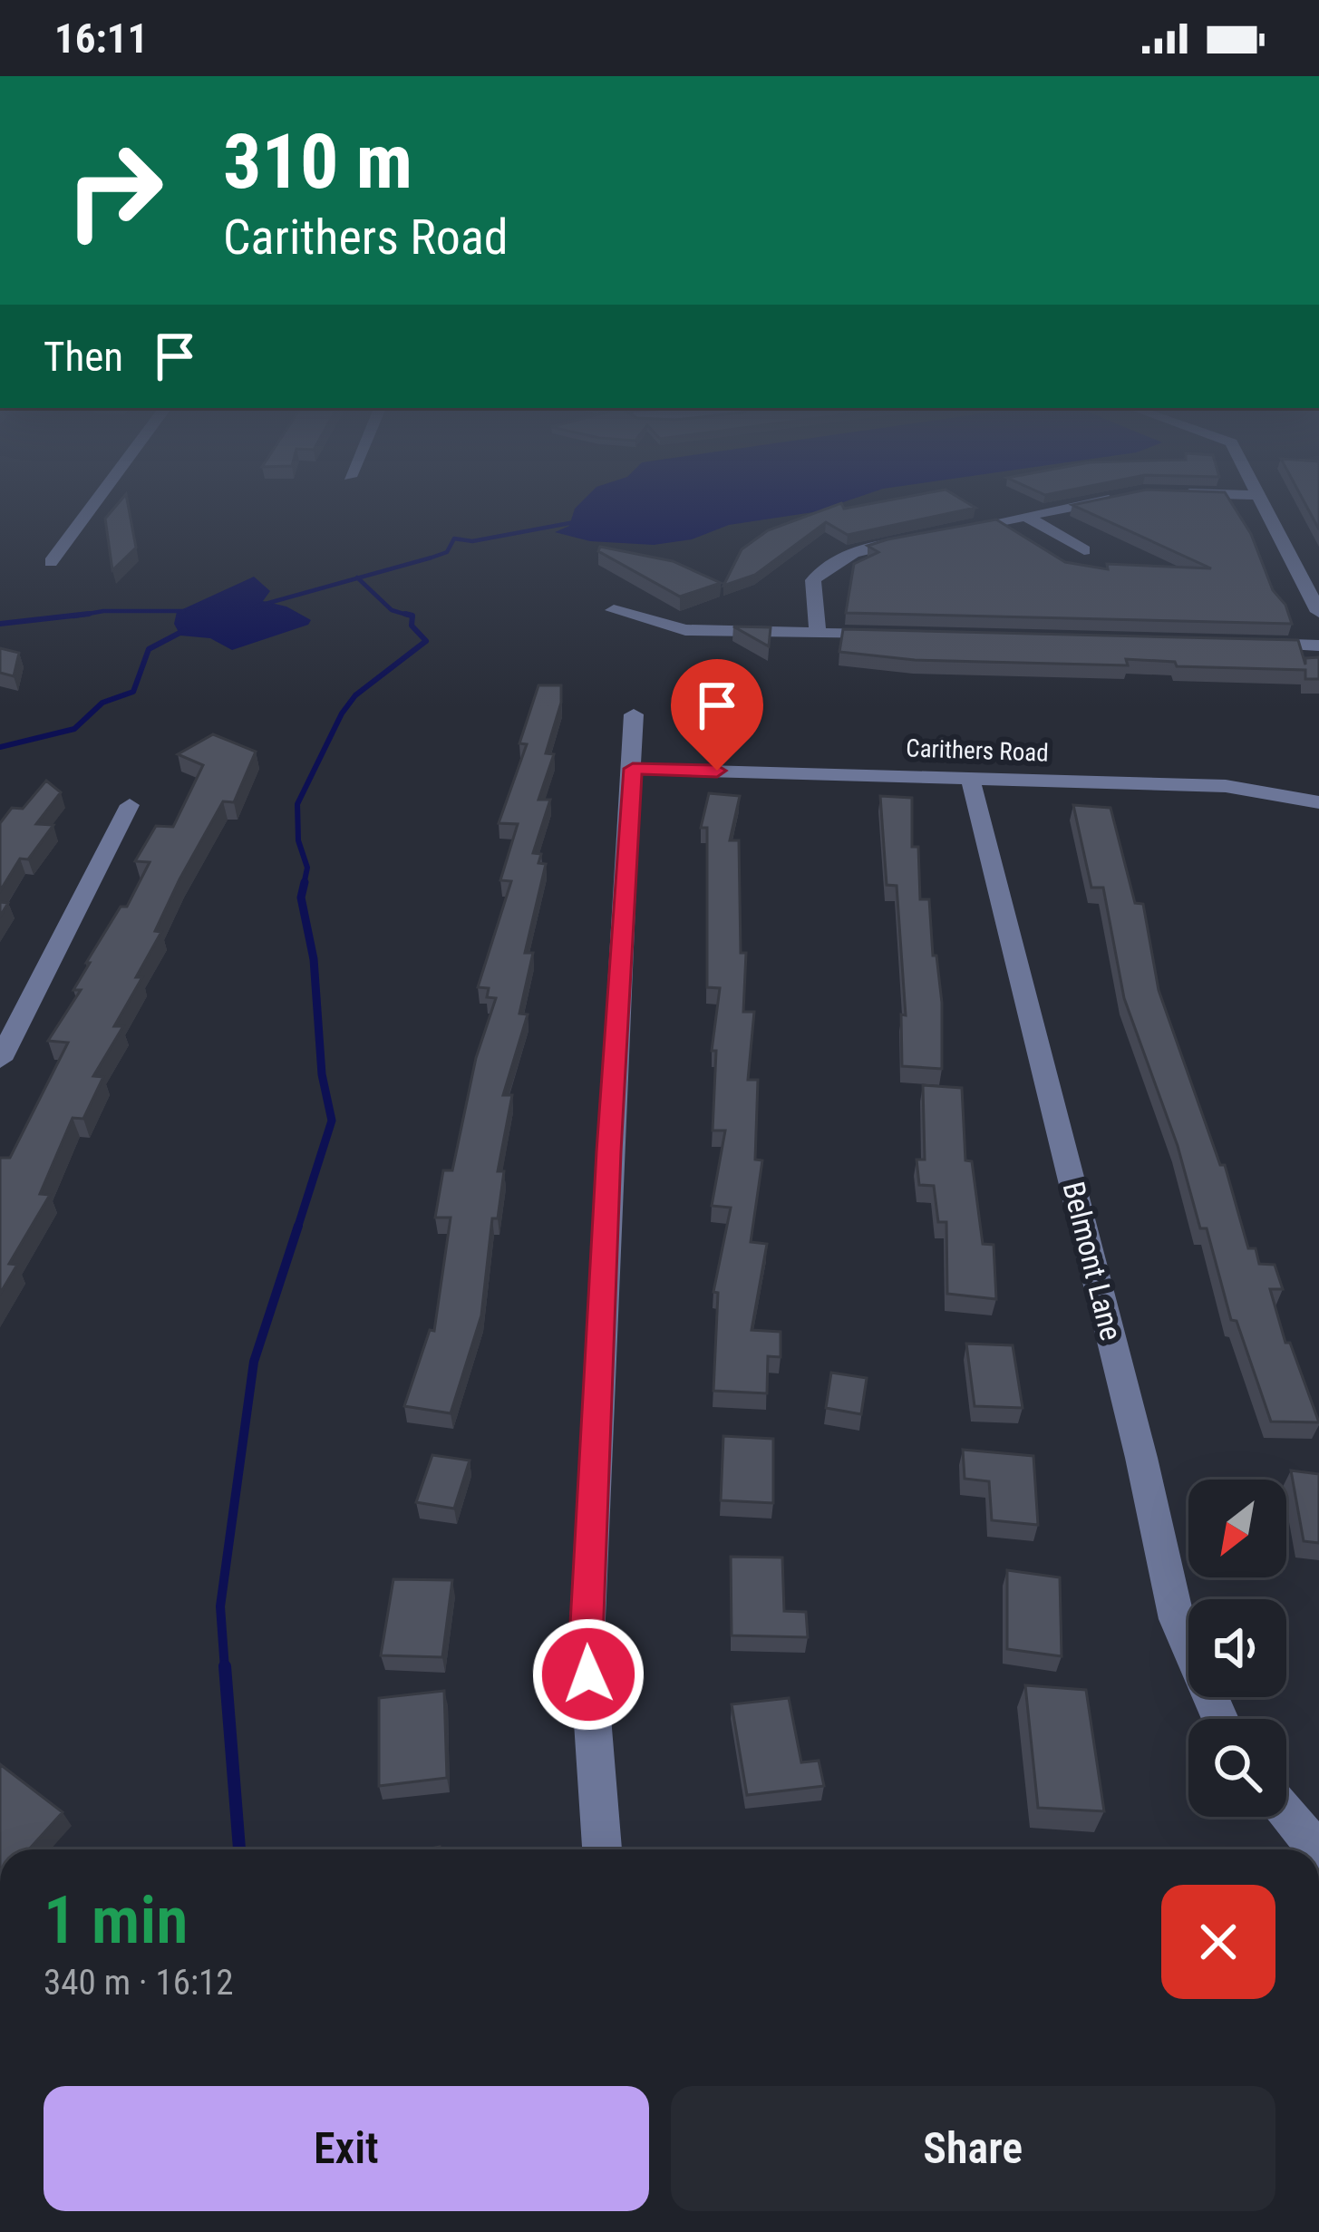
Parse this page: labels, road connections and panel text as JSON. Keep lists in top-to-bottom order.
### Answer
{
  "streets": {
    "street": ["Carithers Road", "Belmont Lane"]
  },
  "crossings": [
    ["Carithers Road", "Belmont Lane"]
  ],
  "north": "bottom left",
  "page": {
    "status": "16:11",
    "turn": ["310 m", "Carithers Road"],
    "then": "Then",
    "heading": ["1 min", "340 m · 16:12"],
    "buttons": ["Exit", "Share"]
  }
}
